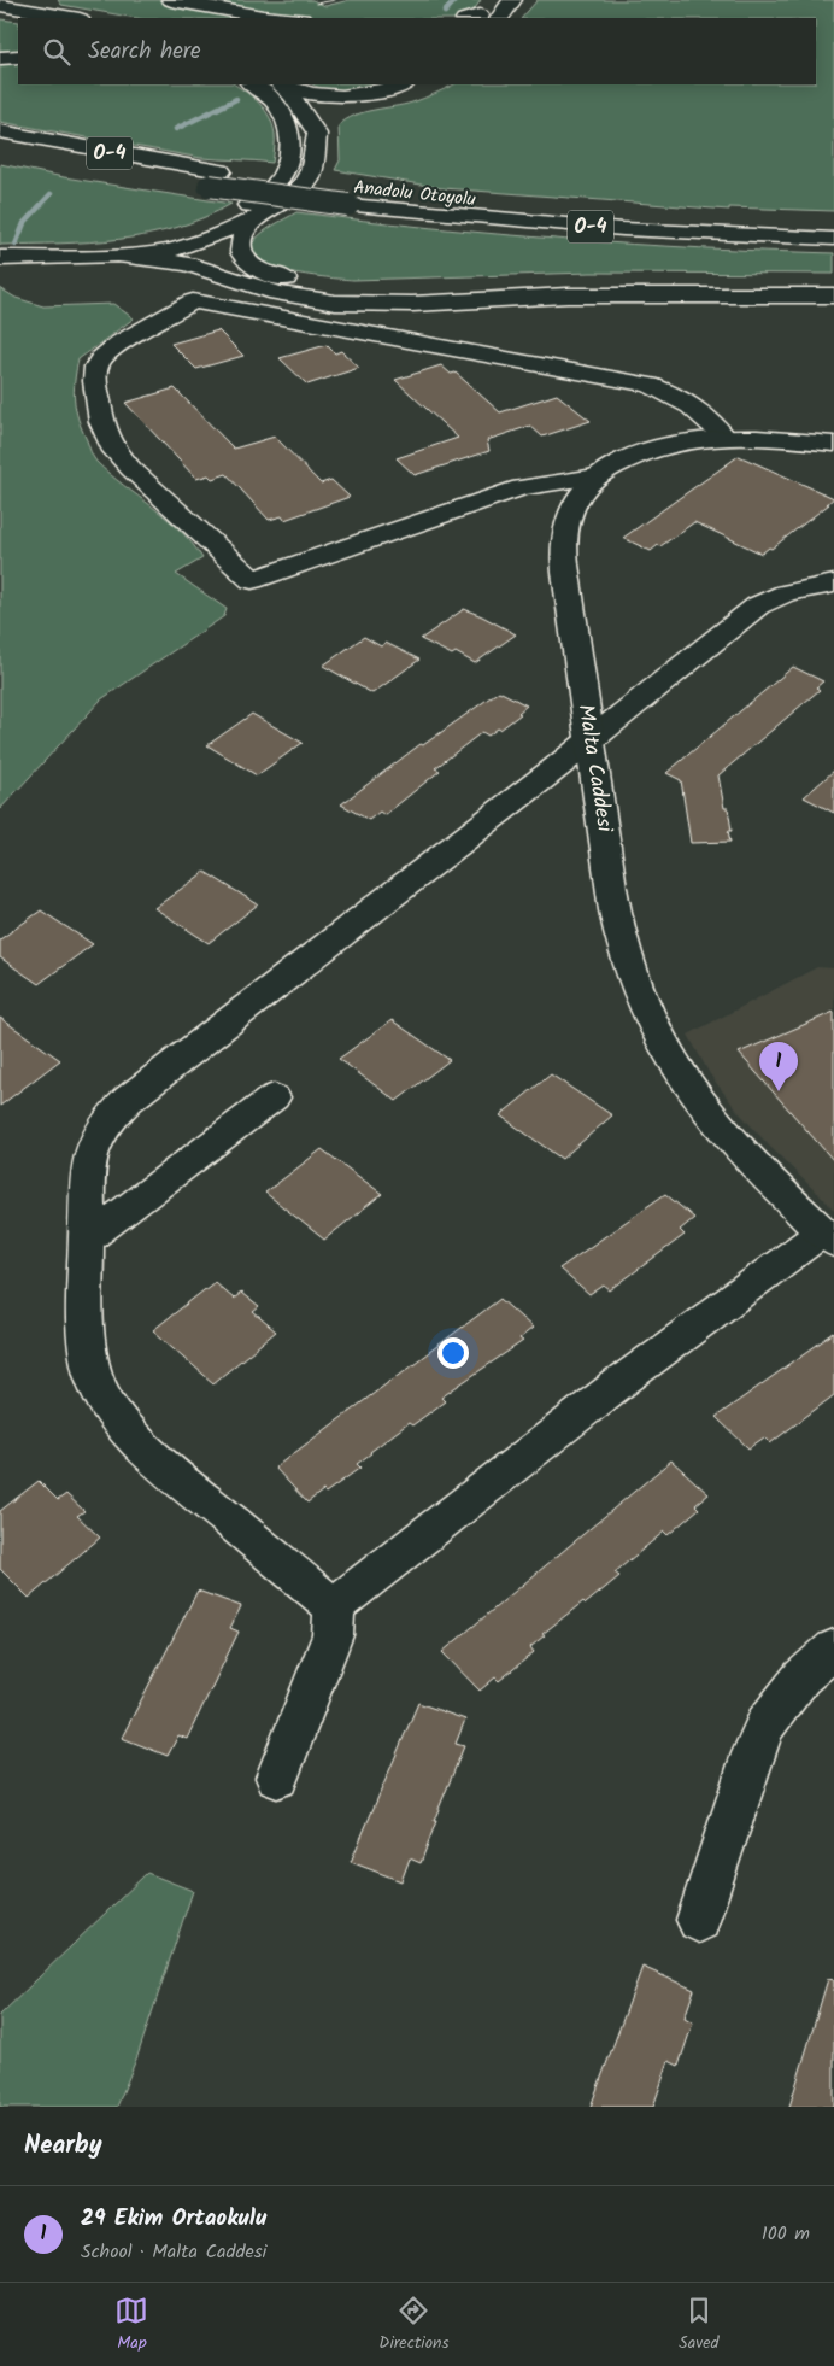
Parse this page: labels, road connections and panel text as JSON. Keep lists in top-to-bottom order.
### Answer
{
  "streets": {
    "main road": ["O-4", "Anadolu Otoyolu", "Malta Caddesi"]
  },
  "page": {
    "search": "Search here",
    "pins": "1",
    "heading": "Nearby",
    "list": [
      {
        "mark": "1",
        "name": "29 Ekim Ortaokulu",
        "note": "School · Malta Caddesi",
        "value": "100 m"
      }
    ],
    "nav": ["Map", "Directions", "Saved"]
  }
}
